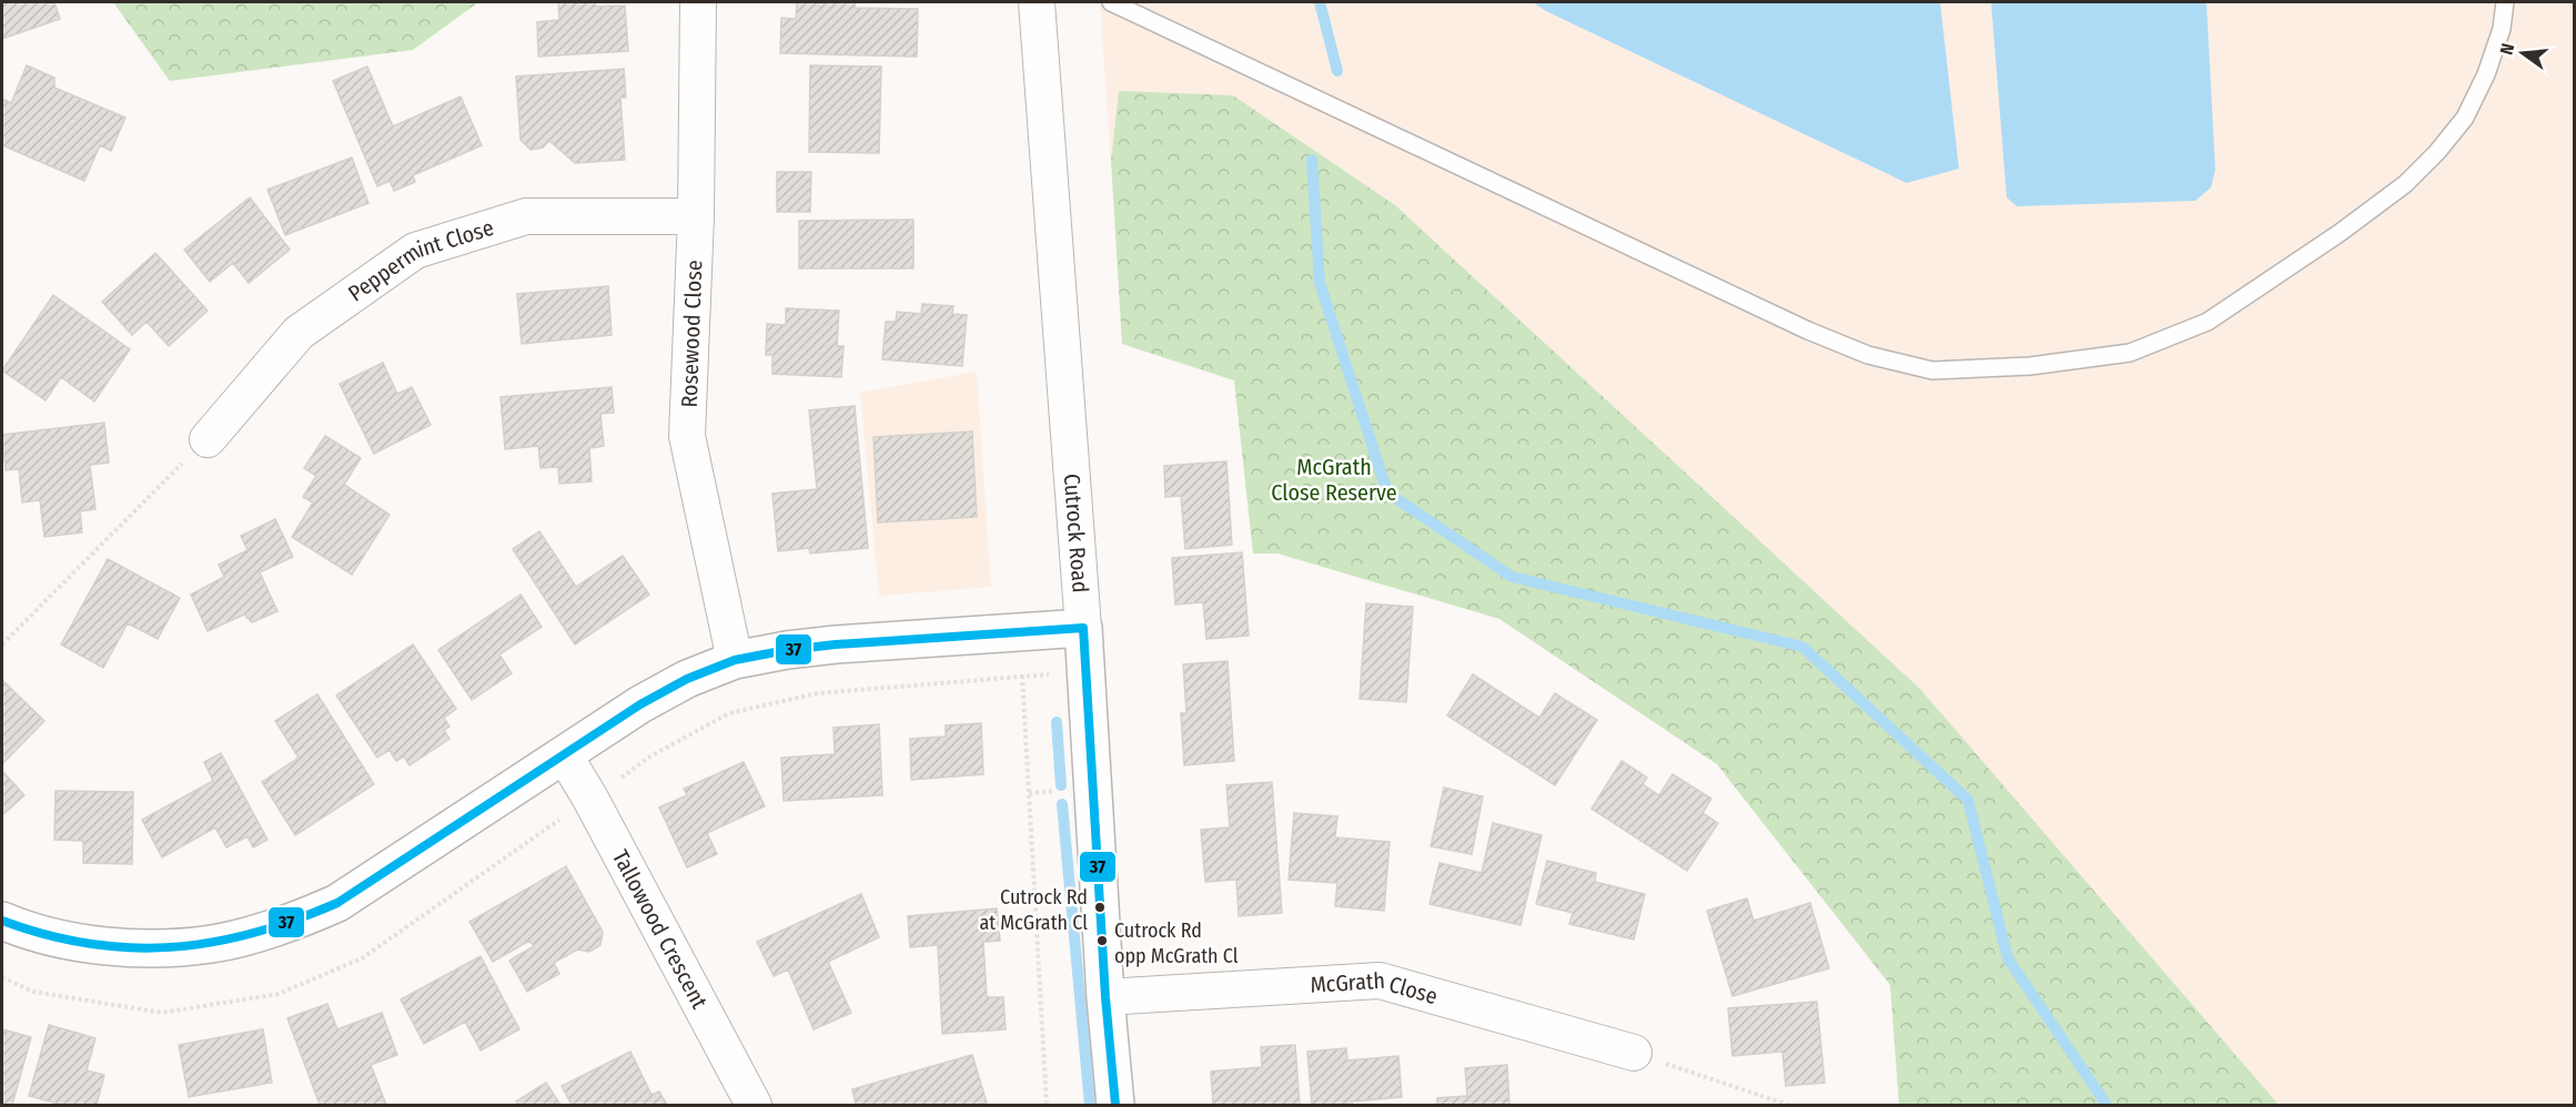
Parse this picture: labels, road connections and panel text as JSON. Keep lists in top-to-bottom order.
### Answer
{
  "streets": {
    "street": [
      "Peppermint Close",
      "Rosewood Close",
      "Cutrock Road",
      "Tallowood Crescent",
      "McGrath Close"
    ]
  },
  "crossings": [
    ["Peppermint Close", "Rosewood Close"],
    ["Cutrock Road", "McGrath Close"]
  ],
  "parks": ["McGrath Close Reserve"],
  "places": ["Cutrock Rd at McGrath Cl", "Cutrock Rd opp McGrath Cl"],
  "lines": ["transit line 37"],
  "north": "left"
}
